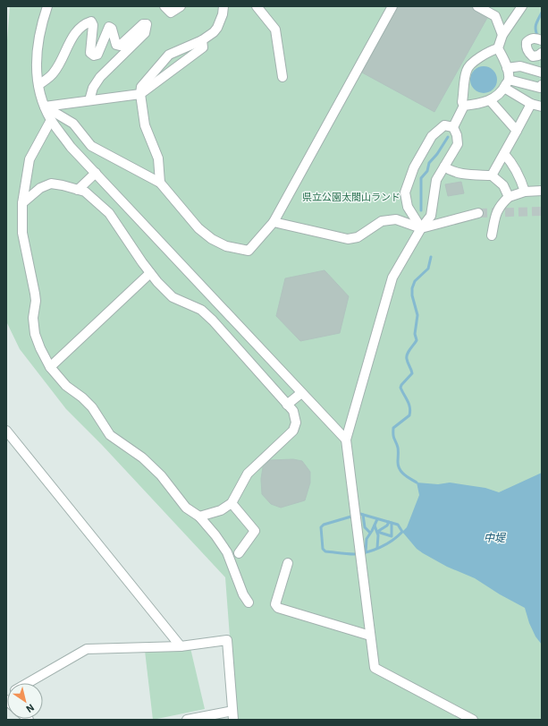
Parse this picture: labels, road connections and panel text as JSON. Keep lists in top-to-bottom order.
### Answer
{
  "water": ["中堤"],
  "parks": ["県立公園太閤山ランド"],
  "north": "bottom right"
}
